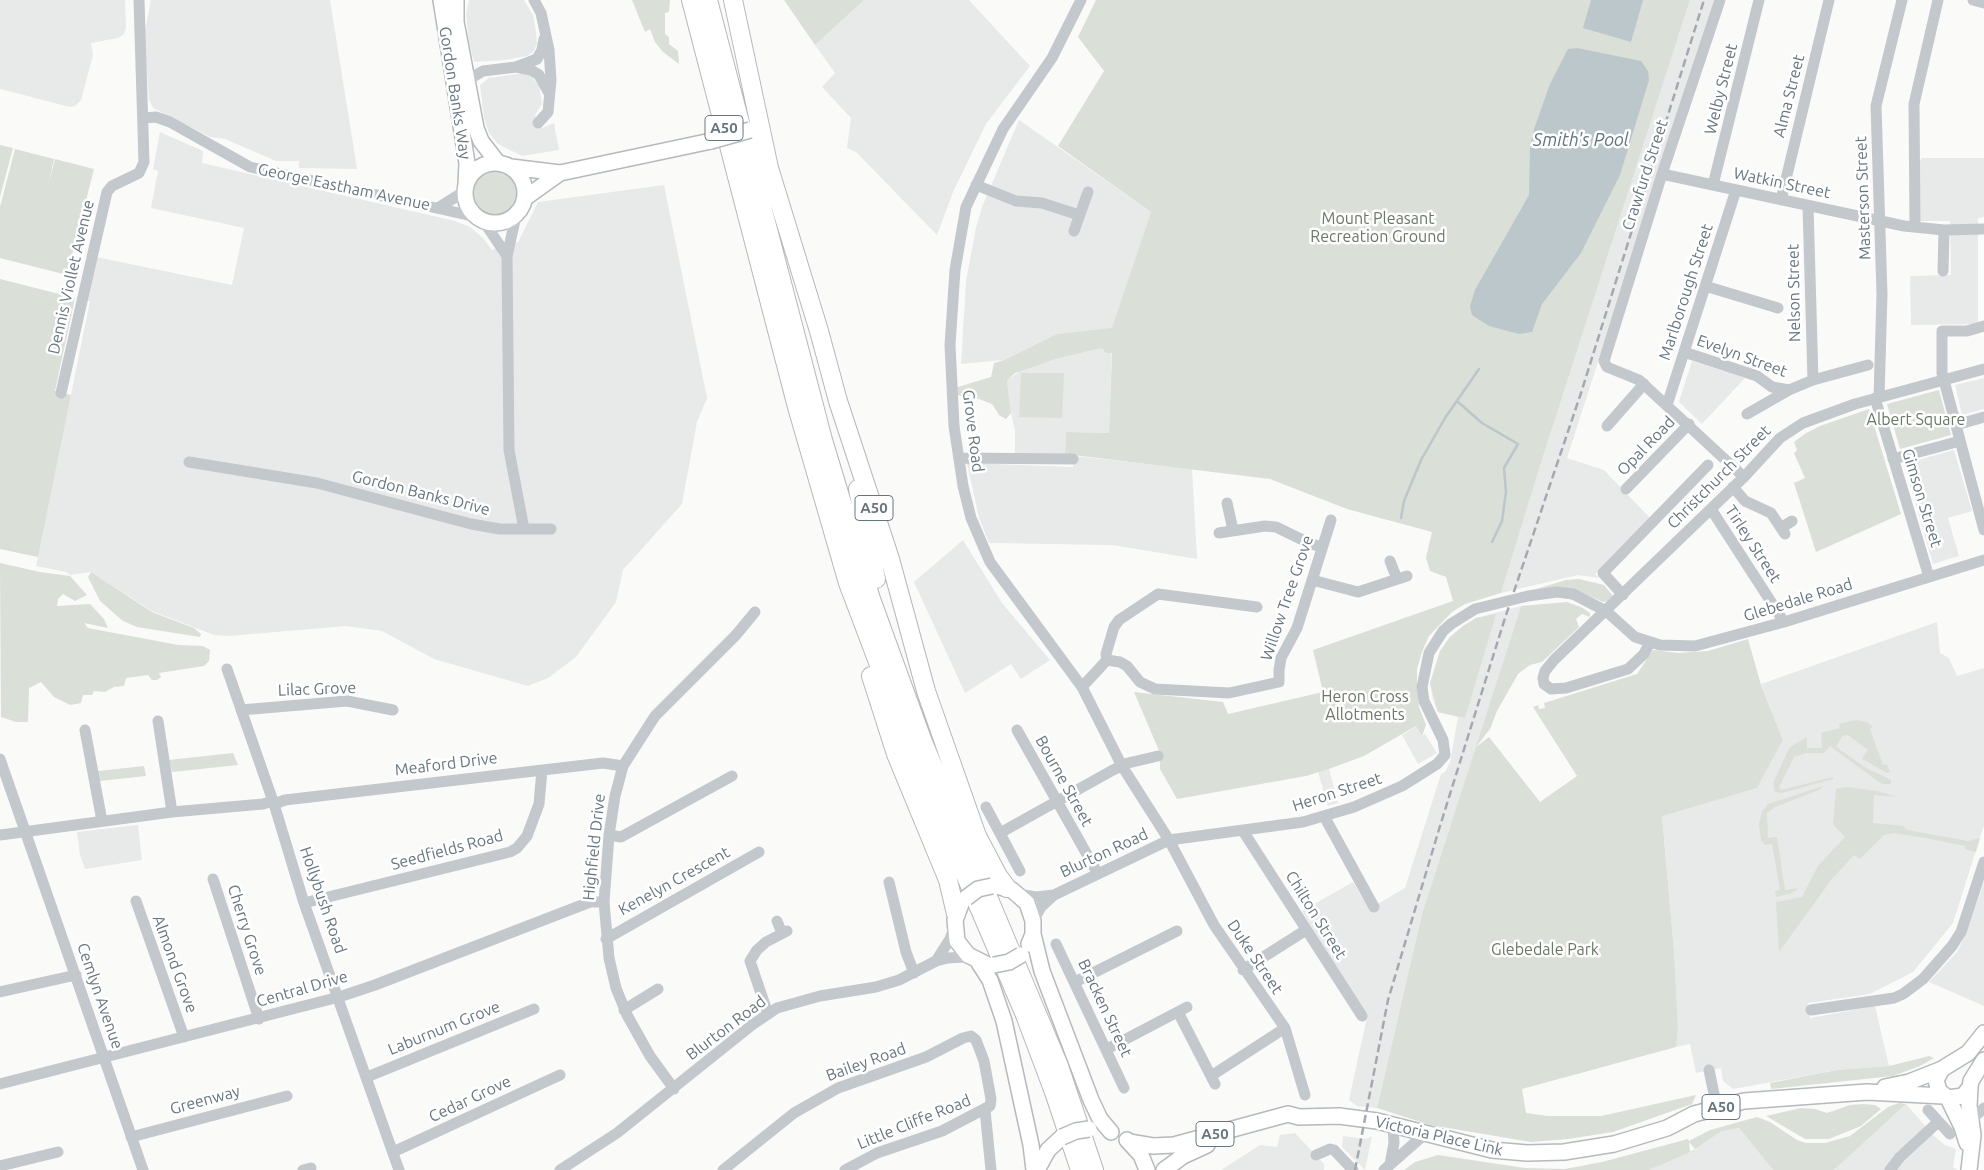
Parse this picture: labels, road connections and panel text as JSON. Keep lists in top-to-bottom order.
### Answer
{
  "streets": {
    "highway": ["A50"],
    "main road": ["Gordon Banks Way", "Victoria Place Link"],
    "street": [
      "Welby Street",
      "Alma Street",
      "Crawfurd Street",
      "Watkin Street",
      "George Eastham Avenue",
      "Masterson Street",
      "Dennis Viollet Avenue",
      "Marlborough Street",
      "Nelson Street",
      "Evelyn Street",
      "Grove Road",
      "Opal Road",
      "Christchurch Street",
      "Gordon Banks Drive",
      "Gimson Street",
      "Tirley Street",
      "Willow Tree Grove",
      "Glebedale Road",
      "Lilac Grove",
      "Meaford Drive",
      "Bourne Street",
      "Heron Street",
      "Highfield Drive",
      "Seedfields Road",
      "Blurton Road",
      "Kenelyn Crescent",
      "Hollybush Road",
      "Chilton Street",
      "Cherry Grove",
      "Duke Street",
      "Almond Grove",
      "Central Drive",
      "Cemlyn Avenue",
      "Bracken Street",
      "Laburnum Grove",
      "Bailey Road",
      "Cedar Grove",
      "Greenway",
      "Little Cliffe Road"
    ]
  },
  "crossings": [
    ["Welby Street", "Watkin Street"],
    ["Gordon Banks Way", "George Eastham Avenue"],
    ["Alma Street", "Watkin Street"],
    ["A50", "Blurton Road"],
    ["A50", "Victoria Place Link"],
    ["Crawfurd Street", "Watkin Street"],
    ["Watkin Street", "Masterson Street"],
    ["Watkin Street", "Marlborough Street"],
    ["Watkin Street", "Nelson Street"],
    ["George Eastham Avenue", "Dennis Viollet Avenue"],
    ["Masterson Street", "Christchurch Street"],
    ["Masterson Street", "Gimson Street"],
    ["Marlborough Street", "Evelyn Street"],
    ["Nelson Street", "Evelyn Street"],
    ["Grove Road", "Heron Street"],
    ["Grove Road", "Blurton Road"],
    ["Grove Road", "Duke Street"],
    ["Christchurch Street", "Gimson Street"],
    ["Christchurch Street", "Tirley Street"],
    ["Christchurch Street", "Glebedale Road"],
    ["Gimson Street", "Glebedale Road"],
    ["Tirley Street", "Glebedale Road"],
    ["Glebedale Road", "Heron Street"],
    ["Lilac Grove", "Hollybush Road"],
    ["Meaford Drive", "Highfield Drive"],
    ["Meaford Drive", "Seedfields Road"],
    ["Meaford Drive", "Hollybush Road"],
    ["Meaford Drive", "Cemlyn Avenue"],
    ["Bourne Street", "Blurton Road"],
    ["Heron Street", "Blurton Road"],
    ["Heron Street", "Chilton Street"],
    ["Heron Street", "Duke Street"],
    ["Highfield Drive", "Blurton Road"],
    ["Highfield Drive", "Kenelyn Crescent"],
    ["Highfield Drive", "Central Drive"],
    ["Seedfields Road", "Hollybush Road"],
    ["Blurton Road", "Duke Street"],
    ["Hollybush Road", "Central Drive"],
    ["Hollybush Road", "Laburnum Grove"],
    ["Hollybush Road", "Cedar Grove"],
    ["Cherry Grove", "Central Drive"],
    ["Almond Grove", "Central Drive"],
    ["Central Drive", "Cemlyn Avenue"],
    ["Cemlyn Avenue", "Greenway"],
    ["Bailey Road", "Little Cliffe Road"]
  ],
  "water": ["Smith's Pool"],
  "parks": [
    "Mount Pleasant Recreation Ground",
    "Albert Square",
    "Heron Cross Allotments",
    "Glebedale Park"
  ]
}
